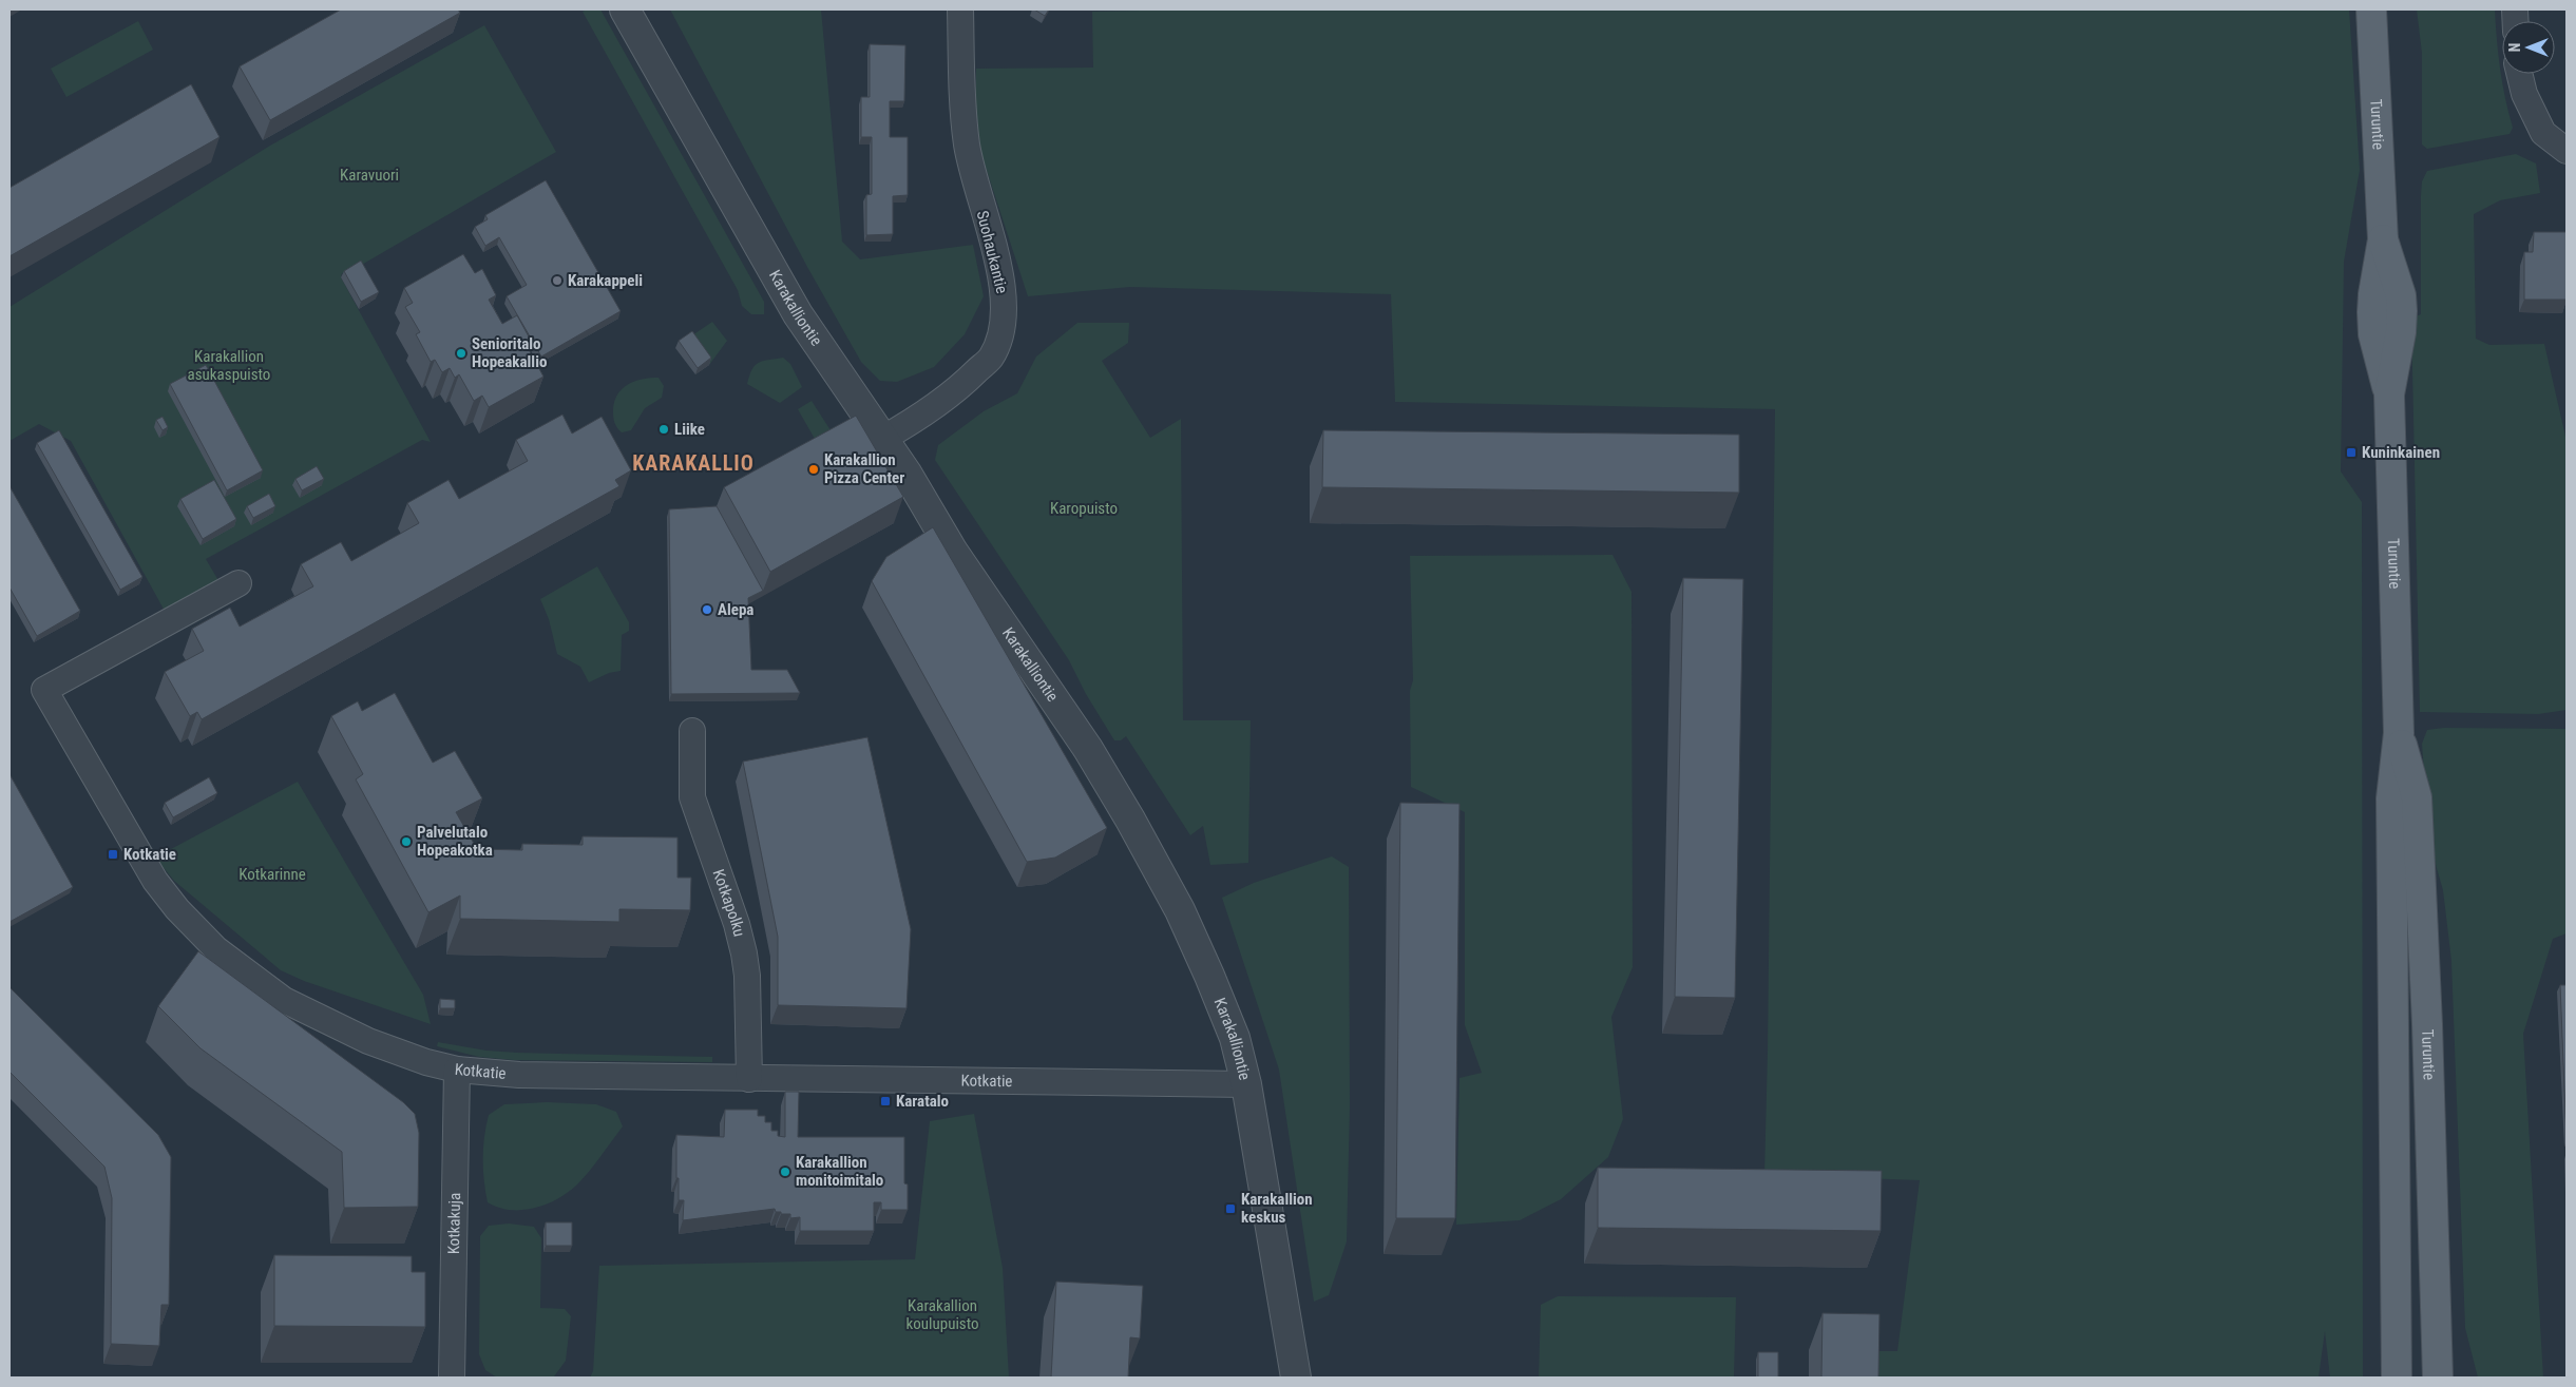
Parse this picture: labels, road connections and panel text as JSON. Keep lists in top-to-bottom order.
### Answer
{
  "streets": {
    "main road": ["Turuntie"],
    "street": [
      "Suohaukantie",
      "Karakalliontie",
      "Kotkapolku",
      "Kotkatie",
      "Kotkakuja"
    ]
  },
  "crossings": [
    ["Suohaukantie", "Karakalliontie"],
    ["Karakalliontie", "Kotkatie"],
    ["Kotkapolku", "Kotkatie"],
    ["Kotkatie", "Kotkakuja"]
  ],
  "districts": ["KARAKALLIO"],
  "parks": [
    "Karavuori",
    "Karakallion asukaspuisto",
    "Karopuisto",
    "Kotkarinne",
    "Karakallion koulupuisto"
  ],
  "places": {
    "other": [
      "Karakappeli",
      "Senioritalo Hopeakallio",
      "Liike",
      "Karakallion Pizza Center",
      "Alepa",
      "Palvelutalo Hopeakotka",
      "Karakallion monitoimitalo"
    ],
    "transit": [
      "Kuninkainen",
      "Kotkatie",
      "Karatalo",
      "Karakallion keskus"
    ]
  },
  "north": "left"
}
